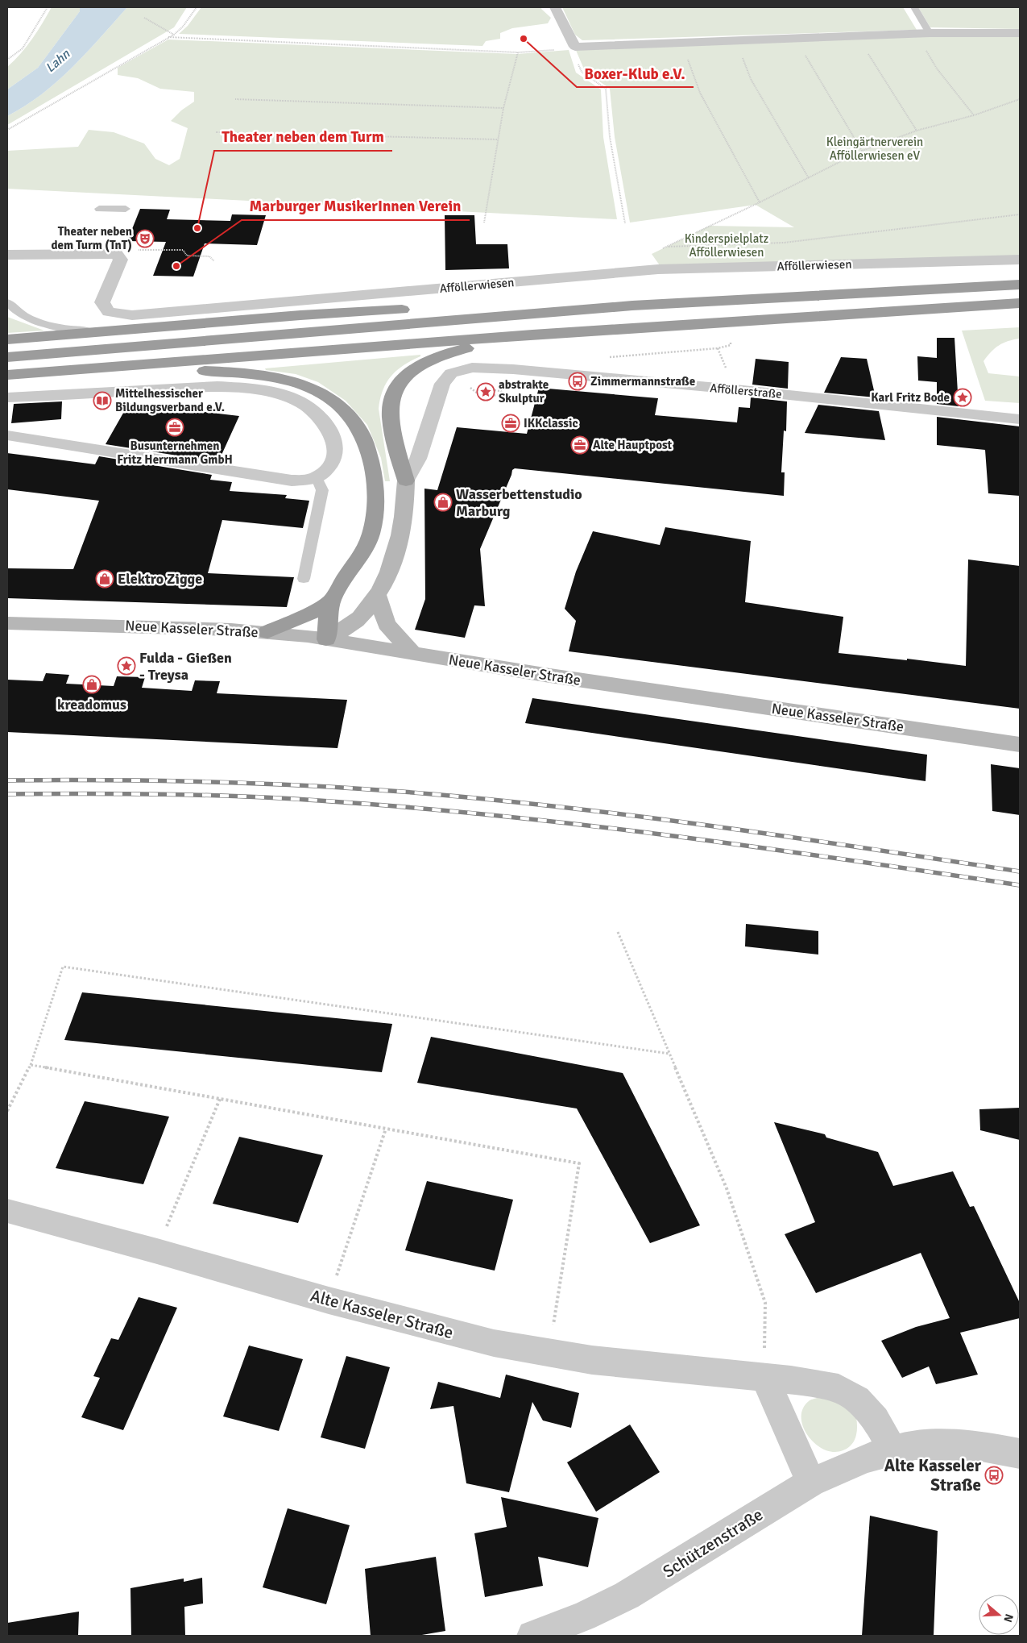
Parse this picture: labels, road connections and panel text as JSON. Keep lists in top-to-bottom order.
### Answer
{
  "streets": {
    "main road": ["Neue Kasseler Straße"],
    "street": [
      "Afföllerwiesen",
      "Afföllerstraße",
      "Alte Kasseler Straße",
      "Schützenstraße"
    ]
  },
  "crossings": [
    ["Alte Kasseler Straße", "Schützenstraße"]
  ],
  "water": ["Lahn"],
  "parks": ["Kleingärtnerverein Afföllerwiesen eV", "Kinderspielplatz Afföllerwiesen"],
  "places": {
    "other": ["Boxer-Klub e.V.", "Theater neben dem Turm", "Marburger MusikerInnen Verein"],
    "theatre": ["Theater neben dem Turm (TnT)"],
    "bus stop": ["Zimmermannstraße", "Alte Kasseler Straße"],
    "place": ["abstrakte Skulptur", "Karl Fritz Bode", "Fulda - Gießen - Treysa"],
    "library": ["Mittelhessischer Bildungsverband e.V."],
    "office": ["IKKclassic", "Busunternehmen Fritz Herrmann GmbH", "Alte Hauptpost"],
    "shop": ["Wasserbettenstudio Marburg", "Elektro Zigge", "kreadomus"]
  },
  "north": "right"
}
